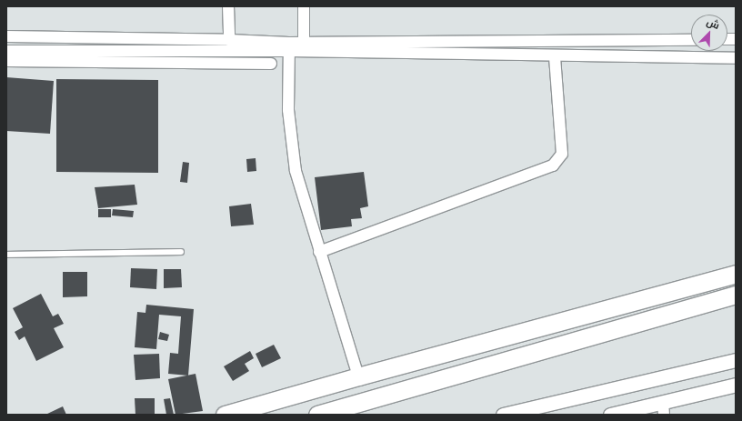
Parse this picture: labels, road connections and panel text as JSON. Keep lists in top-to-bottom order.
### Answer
{
  "north": "top right"
}
